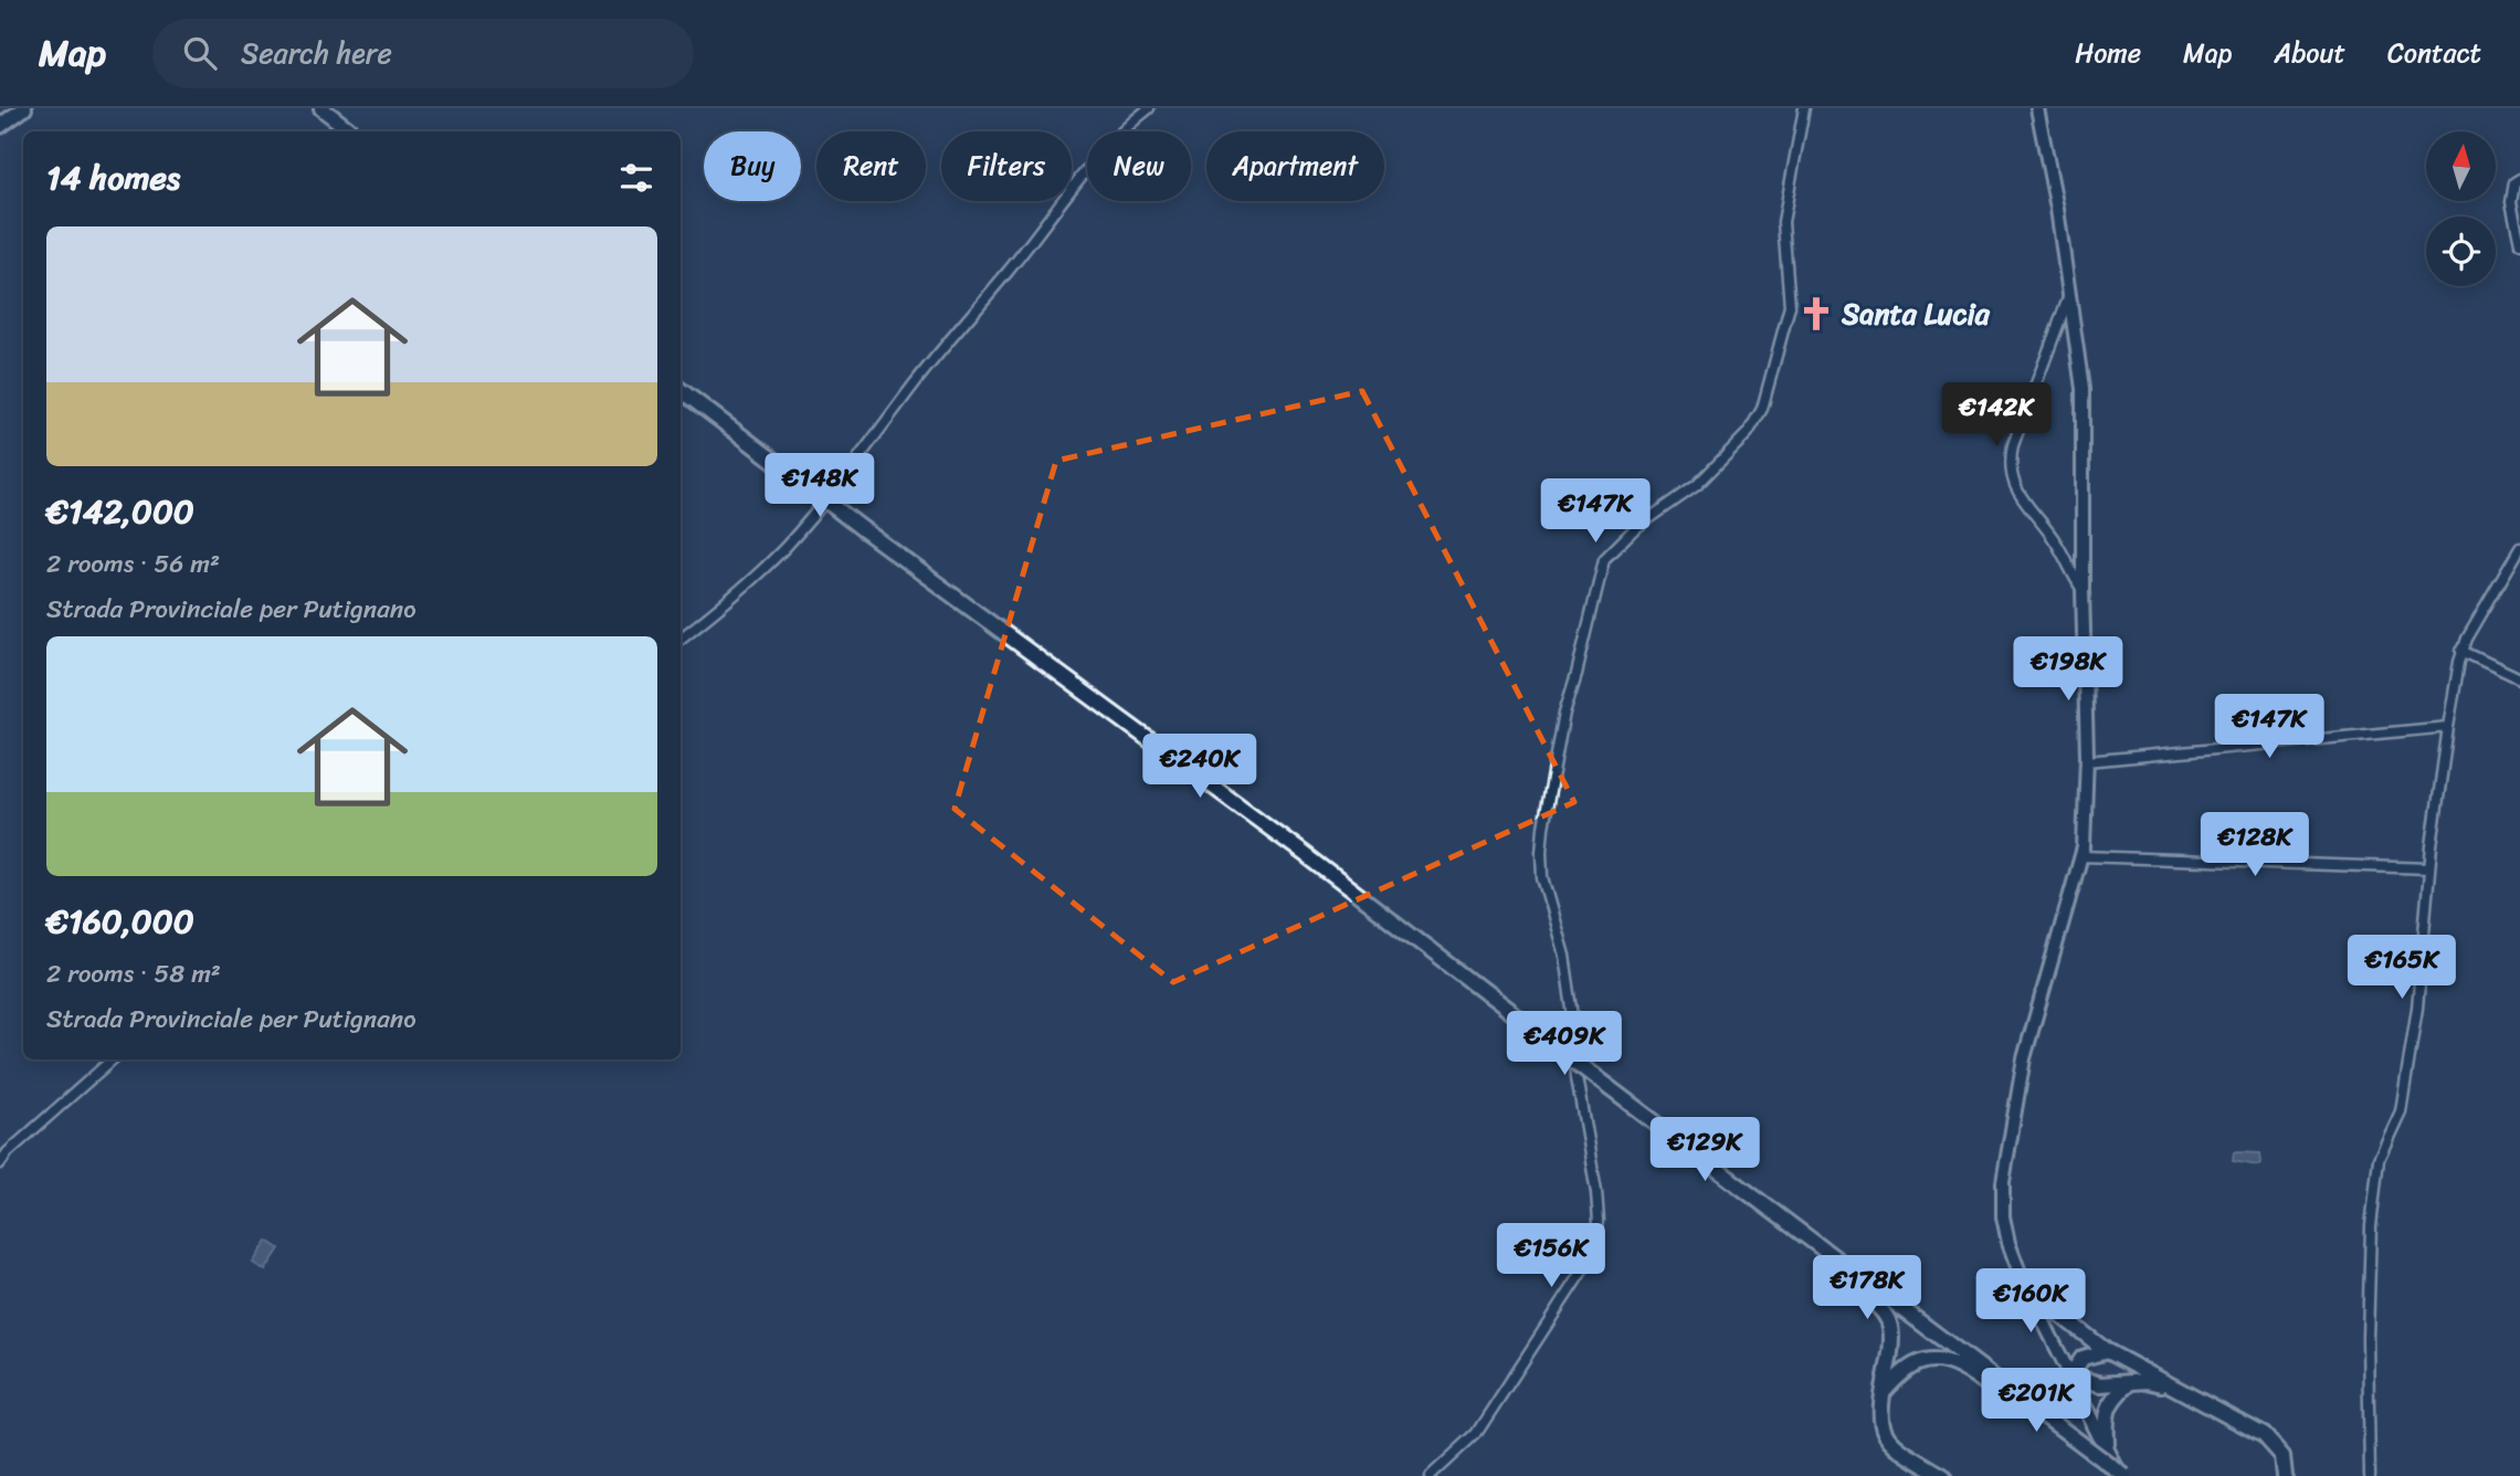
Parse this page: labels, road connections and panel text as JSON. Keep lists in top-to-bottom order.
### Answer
{
  "places": {
    "church": ["Santa Lucia"]
  },
  "north": "top",
  "page": {
    "header": "Map",
    "search": "Search here",
    "nav": [
      "Home",
      "Map",
      "About",
      "Contact"
    ],
    "chip": [
      "Buy",
      "Rent",
      "Filters",
      "New",
      "Apartment"
    ],
    "heading": "14 homes",
    "list": [
      {
        "name": "€142,000",
        "note": "2 rooms · 56 m² · Strada Provinciale per Putignano"
      },
      {
        "name": "€160,000",
        "note": "2 rooms · 58 m² · Strada Provinciale per Putignano"
      }
    ],
    "price": [
      "€142K",
      "€148K",
      "€147K",
      "€198K",
      "€147K",
      "€240K",
      "€128K",
      "€165K",
      "€409K",
      "€129K",
      "€156K",
      "€178K",
      "€160K",
      "€201K"
    ]
  }
}
